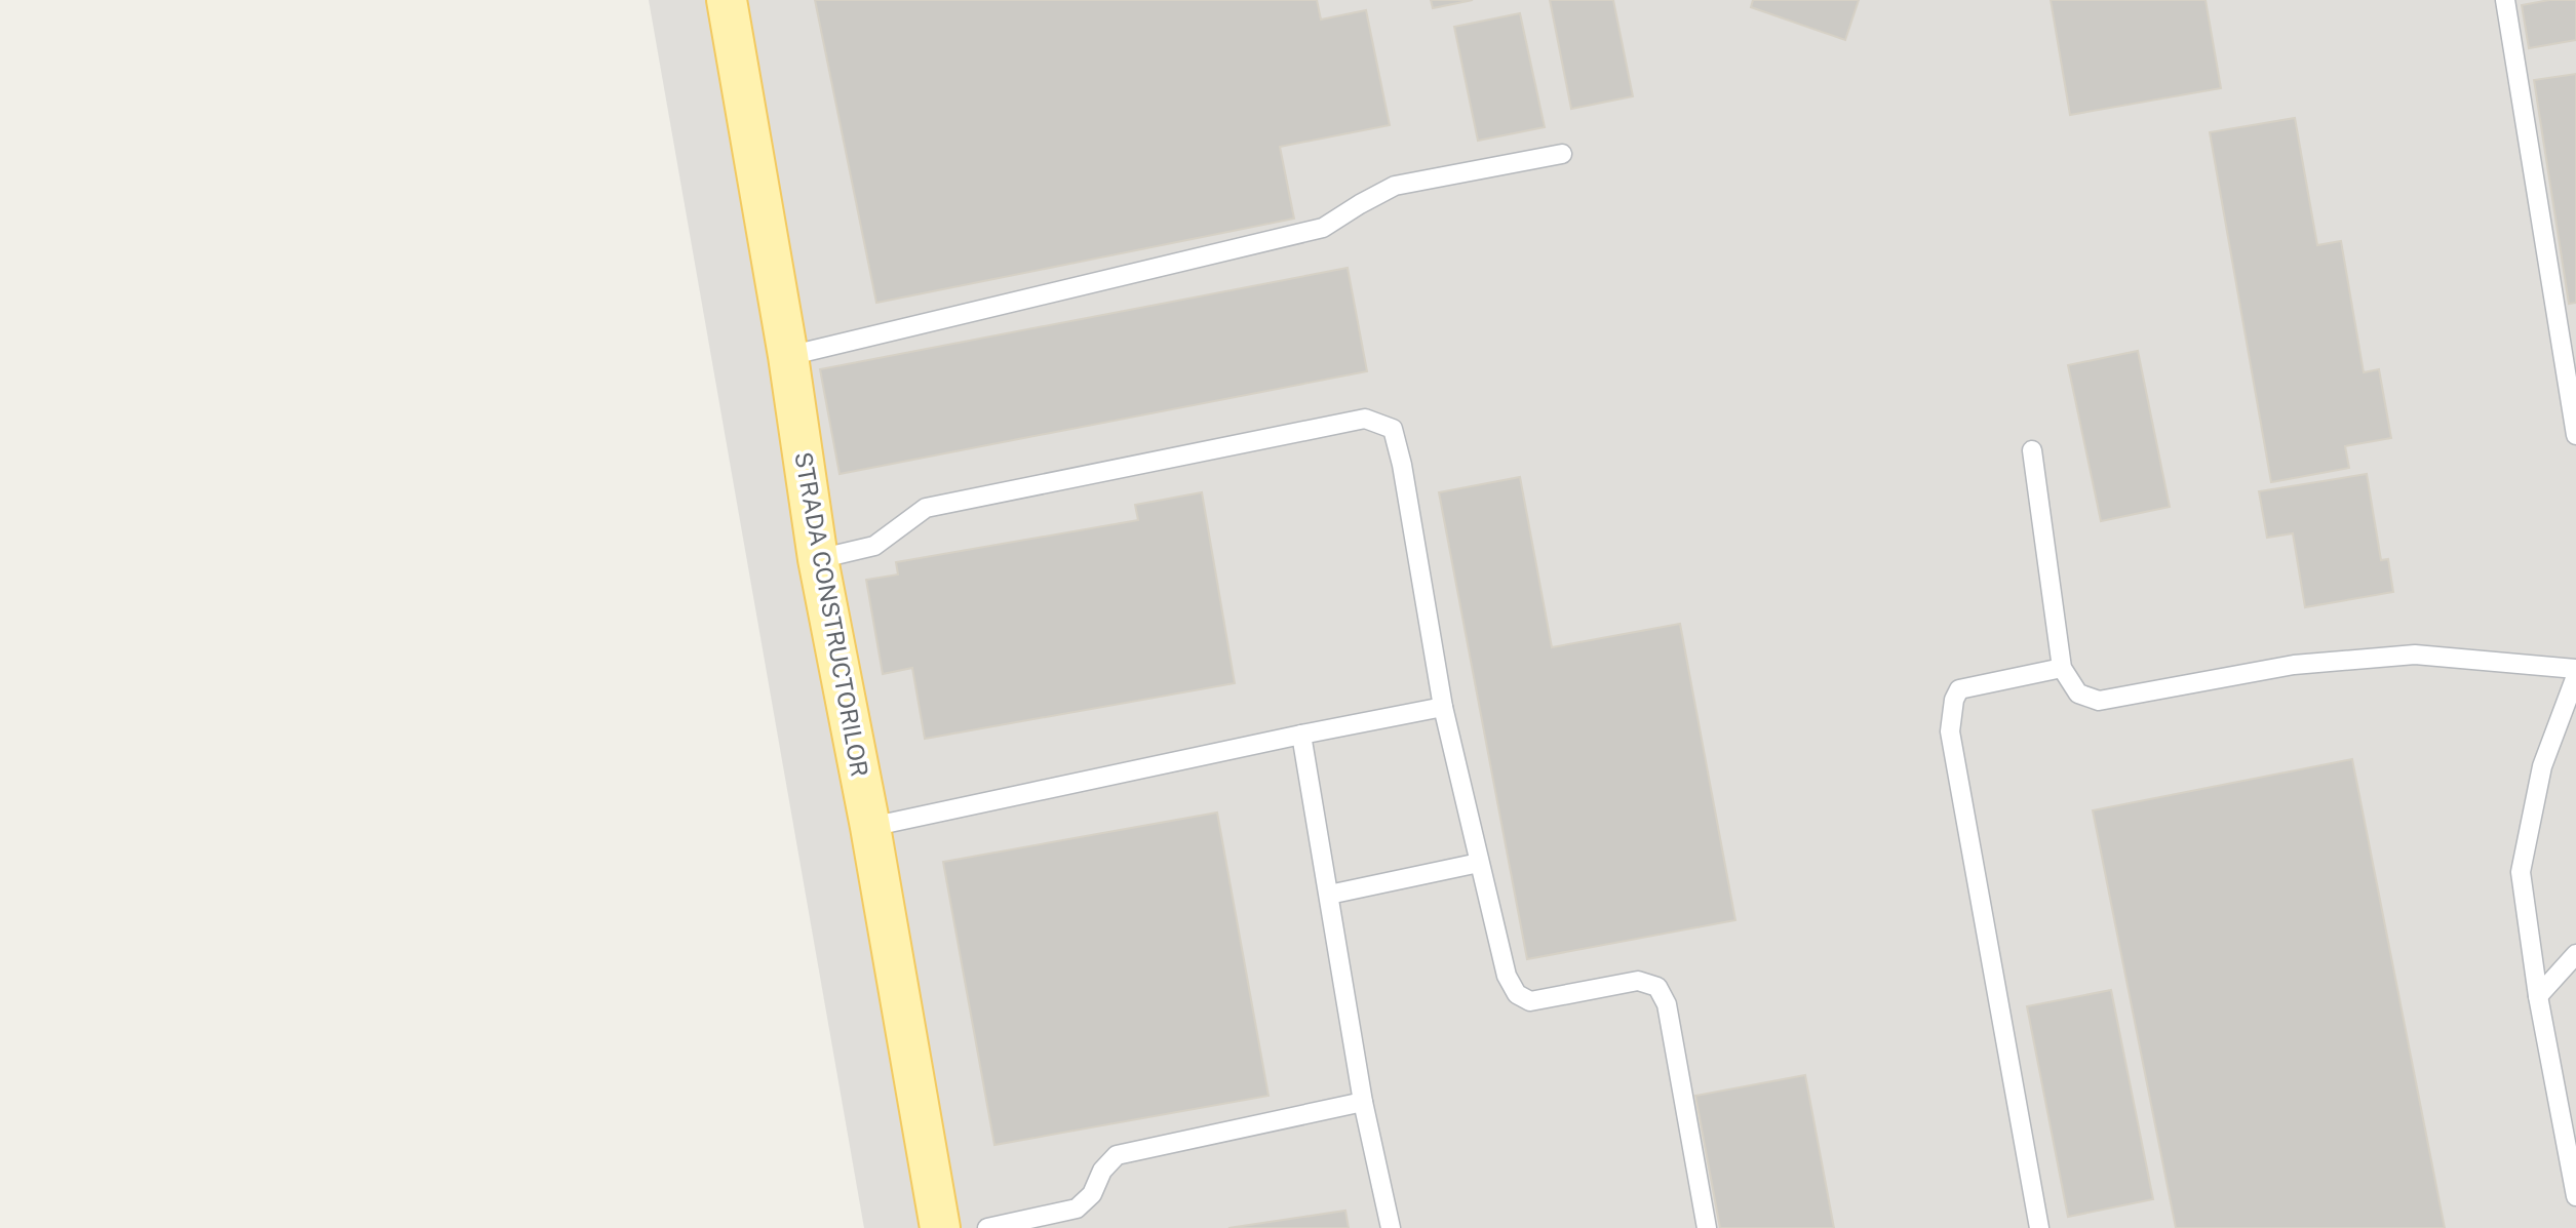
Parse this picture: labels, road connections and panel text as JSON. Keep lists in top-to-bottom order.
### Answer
{
  "streets": {
    "main road": ["STRADA CONSTRUCTORILOR"]
  }
}
